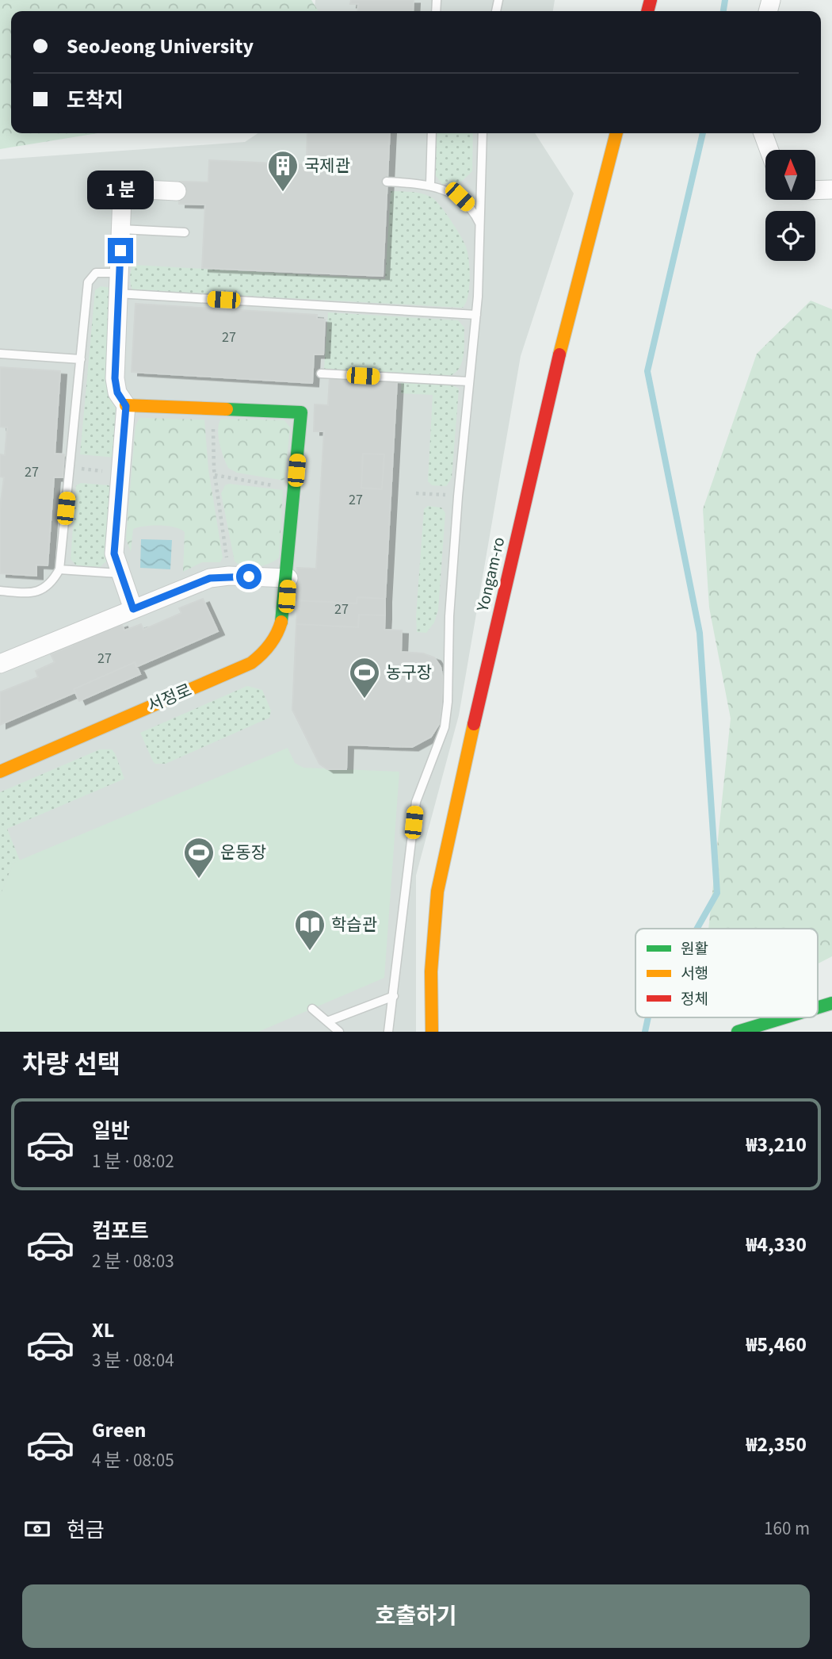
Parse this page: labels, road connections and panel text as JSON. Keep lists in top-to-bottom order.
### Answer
{
  "streets": {
    "main road": ["Yongam-ro", "서정로"]
  },
  "places": {
    "building": ["국제관"],
    "sports": ["농구장", "운동장"],
    "library": ["학습관"]
  },
  "house_numbers": [
    "27",
    "27",
    "27",
    "27",
    "27"
  ],
  "legend": ["원활", "서행", "정체"],
  "north": "top",
  "page": {
    "banner": ["SeoJeong University", "도착지"],
    "bubble": "1 분",
    "heading": "차량 선택",
    "list": [
      {
        "name": "일반",
        "note": "1 분 · 08:02",
        "value": "₩3,210"
      },
      {
        "name": "컴포트",
        "note": "2 분 · 08:03",
        "value": "₩4,330"
      },
      {
        "name": "XL",
        "note": "3 분 · 08:04",
        "value": "₩5,460"
      },
      {
        "name": "Green",
        "note": "4 분 · 08:05",
        "value": "₩2,350"
      }
    ],
    "pay": ["현금", "160 m"],
    "buttons": "호출하기"
  }
}
